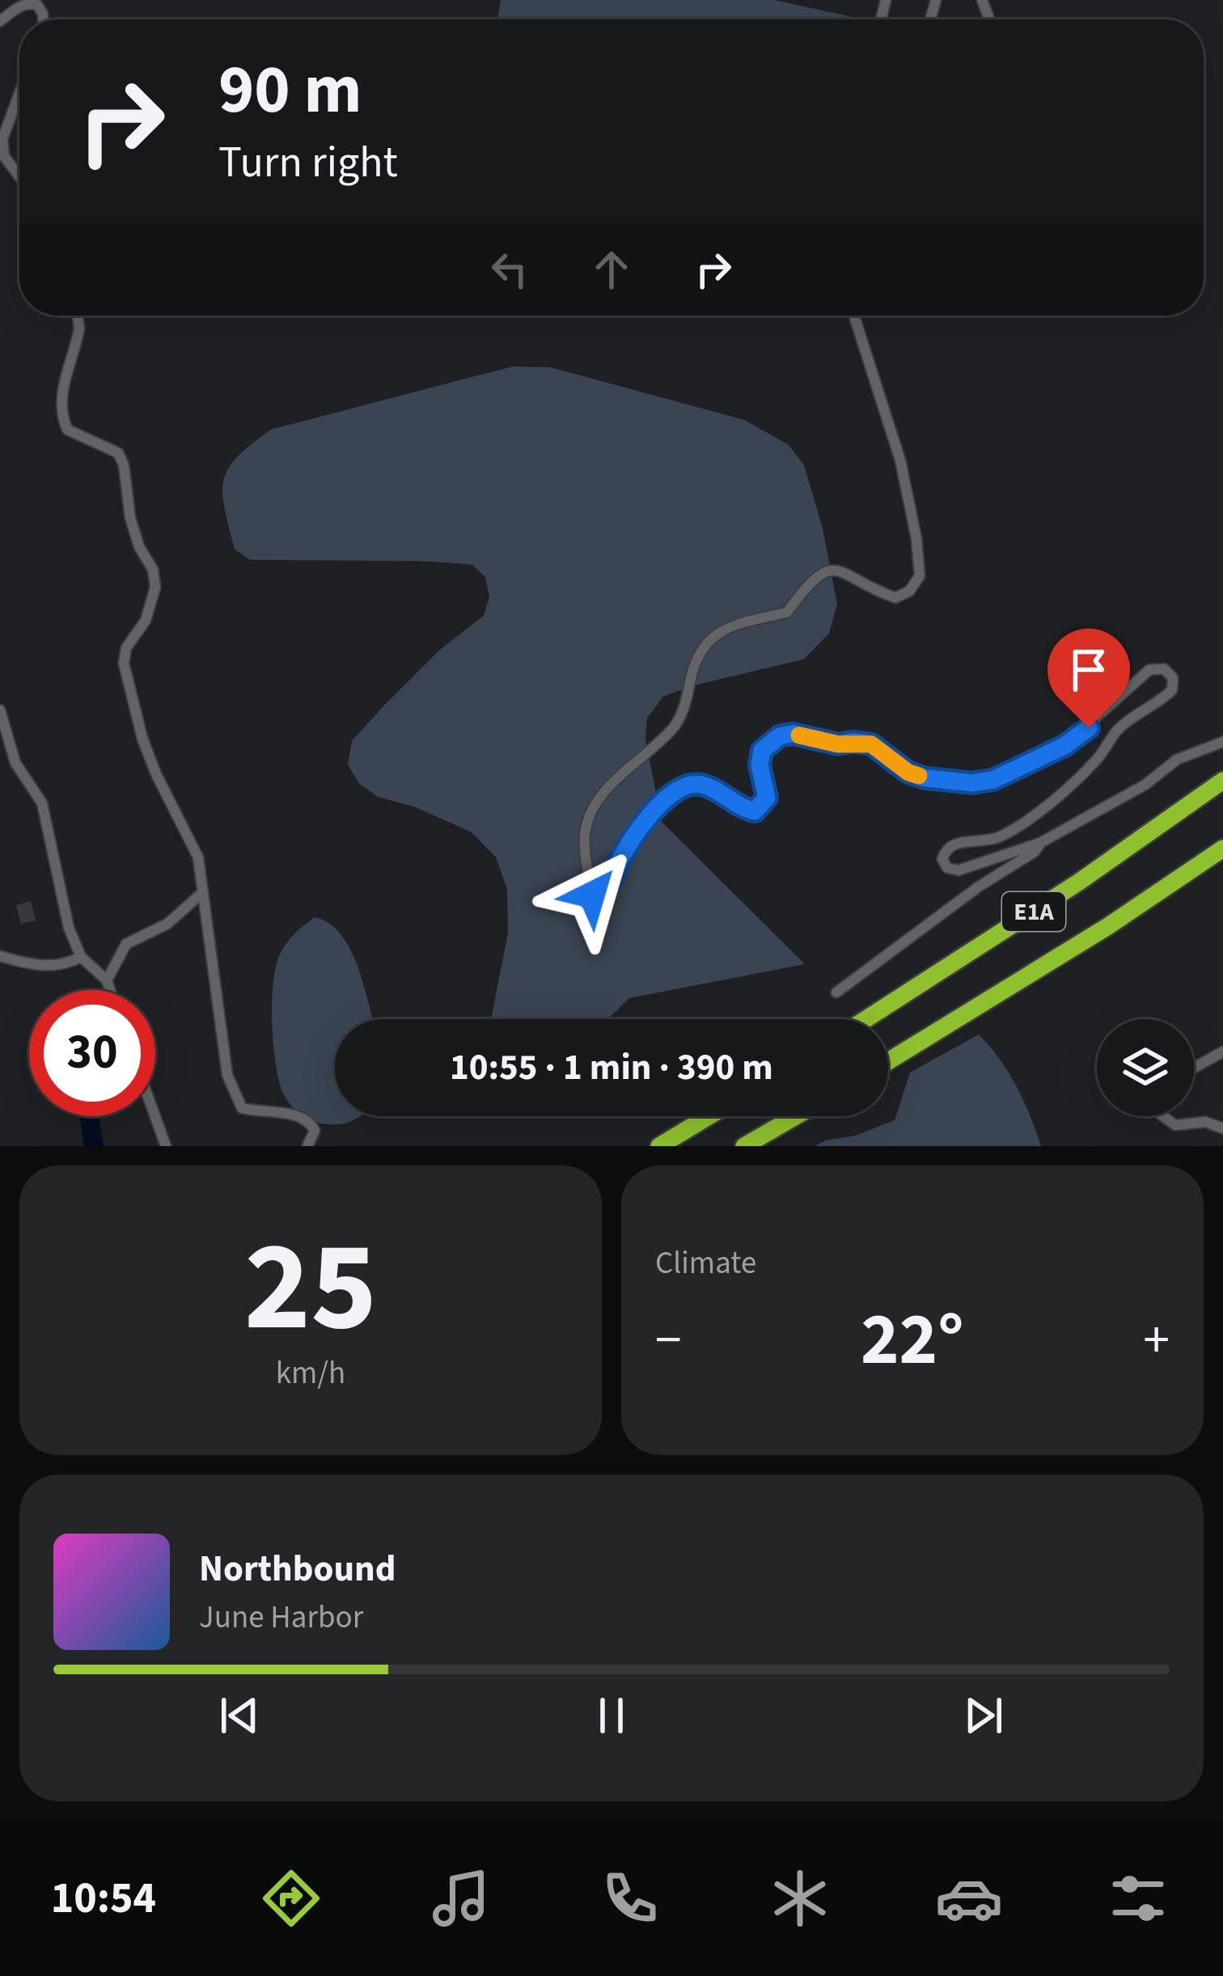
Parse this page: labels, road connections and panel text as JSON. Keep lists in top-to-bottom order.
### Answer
{
  "streets": {
    "highway": ["E1A"]
  },
  "page": {
    "turn": ["90 m", "Turn right"],
    "limit": "30",
    "trip": "10:55 · 1 min · 390 m",
    "tile": [
      ["25", "km/h"],
      "Climate"
    ],
    "heat": ["−", "22°", "+"],
    "song": ["Northbound", "June Harbor"],
    "tabs": "10:54"
  }
}
